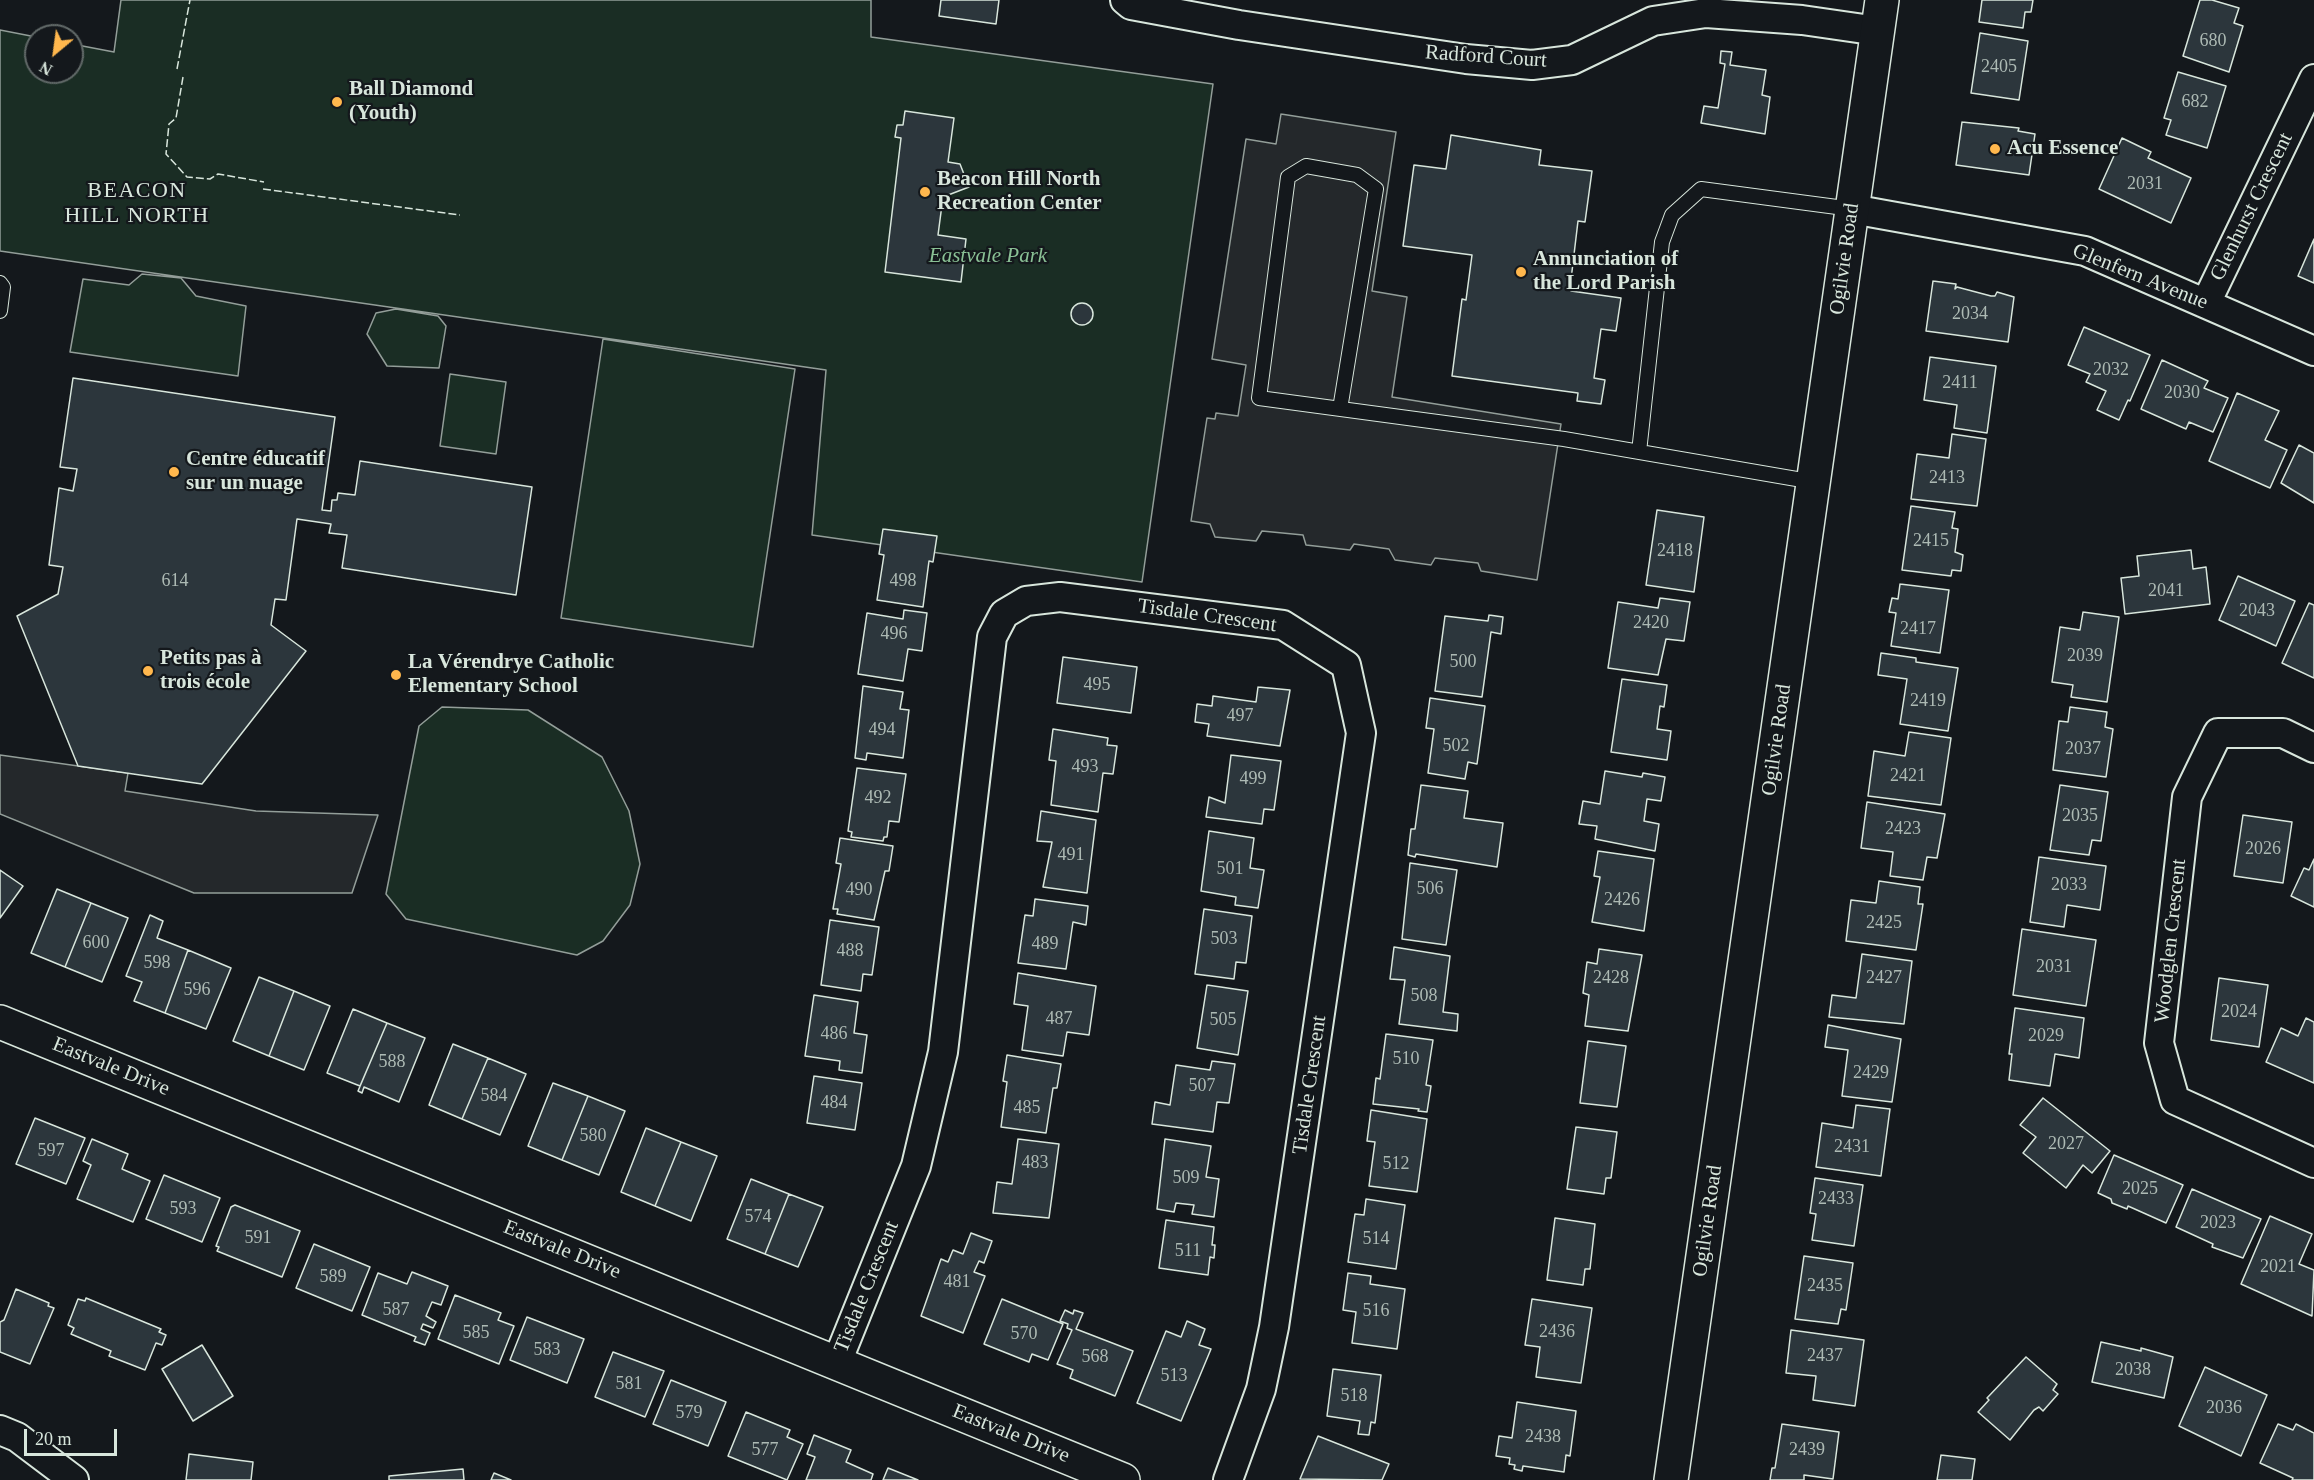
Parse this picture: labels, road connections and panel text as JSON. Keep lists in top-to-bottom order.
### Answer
{
  "streets": {
    "street": [
      "Radford Court",
      "Glenhurst Crescent",
      "Ogilvie Road",
      "Glenfern Avenue",
      "Tisdale Crescent",
      "Woodglen Crescent",
      "Eastvale Drive"
    ]
  },
  "crossings": [
    ["Radford Court", "Ogilvie Road"],
    ["Glenhurst Crescent", "Glenfern Avenue"],
    ["Ogilvie Road", "Glenfern Avenue"],
    ["Tisdale Crescent", "Eastvale Drive"]
  ],
  "districts": ["BEACON HILL NORTH"],
  "parks": ["Eastvale Park"],
  "places": [
    "Ball Diamond (Youth)",
    "Acu Essence",
    "Beacon Hill North Recreation Center",
    "Annunciation of the Lord Parish",
    "Centre éducatif sur un nuage",
    "Petits pas à trois école",
    "La Vérendrye Catholic Elementary School"
  ],
  "house_numbers": [
    "680",
    "2405",
    "682",
    "2031",
    "2034",
    "2032",
    "2411",
    "2030",
    "2413",
    "2415",
    "2418",
    "614",
    "498",
    "2041",
    "2043",
    "2420",
    "2417",
    "496",
    "2039",
    "500",
    "495",
    "2419",
    "497",
    "494",
    "502",
    "2037",
    "493",
    "2421",
    "499",
    "492",
    "2035",
    "2423",
    "2026",
    "491",
    "501",
    "2033",
    "506",
    "490",
    "2426",
    "2425",
    "503",
    "600",
    "489",
    "488",
    "598",
    "2031",
    "2428",
    "2427",
    "596",
    "508",
    "2024",
    "487",
    "505",
    "486",
    "2029",
    "510",
    "588",
    "2429",
    "507",
    "584",
    "484",
    "485",
    "580",
    "2027",
    "2431",
    "597",
    "483",
    "512",
    "509",
    "2025",
    "2433",
    "593",
    "574",
    "2023",
    "591",
    "514",
    "511",
    "2021",
    "589",
    "481",
    "2435",
    "587",
    "516",
    "2436",
    "585",
    "570",
    "583",
    "2437",
    "568",
    "2038",
    "513",
    "581",
    "518",
    "2036",
    "579",
    "2438",
    "577",
    "2439"
  ],
  "scale_bar": "20 m",
  "north": "bottom left"
}
